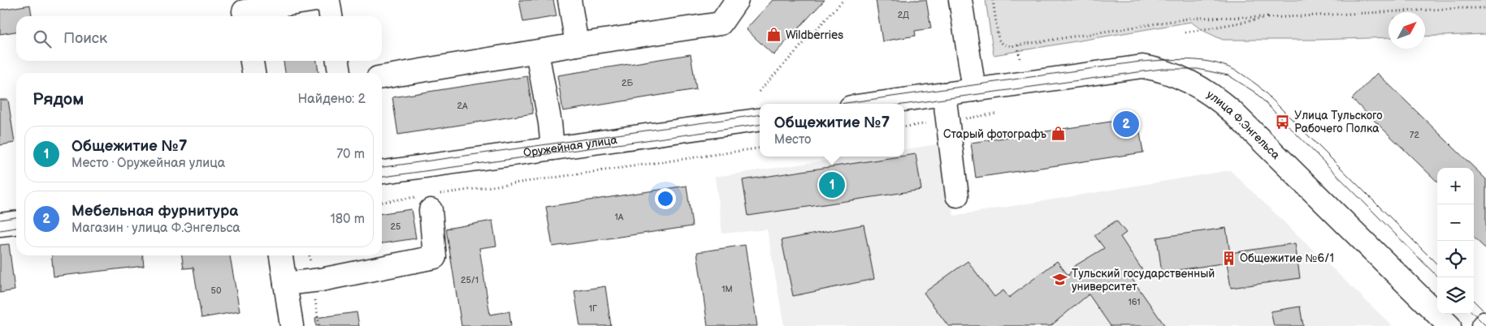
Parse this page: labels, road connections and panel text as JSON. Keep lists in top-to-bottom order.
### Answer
{
  "streets": {
    "street": ["улица Ф.Энгельса", "Оружейная улица"]
  },
  "places": {
    "shop": ["Wildberries", "Старый фотографъ"],
    "bus stop": ["Улица Тульского Рабочего Полка"],
    "building": ["Общежитие №6/1"],
    "school or university": ["Тульский государственный университет"]
  },
  "house_numbers": [
    "2Д",
    "2Б",
    "2А",
    "72",
    "1А",
    "25",
    "25/1",
    "1М",
    "50",
    "161",
    "1Г"
  ],
  "north": "top right",
  "page": {
    "search": "Поиск",
    "heading": ["Рядом", "Найдено: 2"],
    "popup": ["Общежитие №7", "Место"],
    "pins": ["2", "1"],
    "list": [
      {
        "mark": "1",
        "name": "Общежитие №7",
        "note": "Место · Оружейная улица",
        "value": "70 m"
      },
      {
        "mark": "2",
        "name": "Мебельная фурнитура",
        "note": "Магазин · улица Ф.Энгельса",
        "value": "180 m"
      }
    ],
    "map_buttons": ["+", "−"]
  }
}
